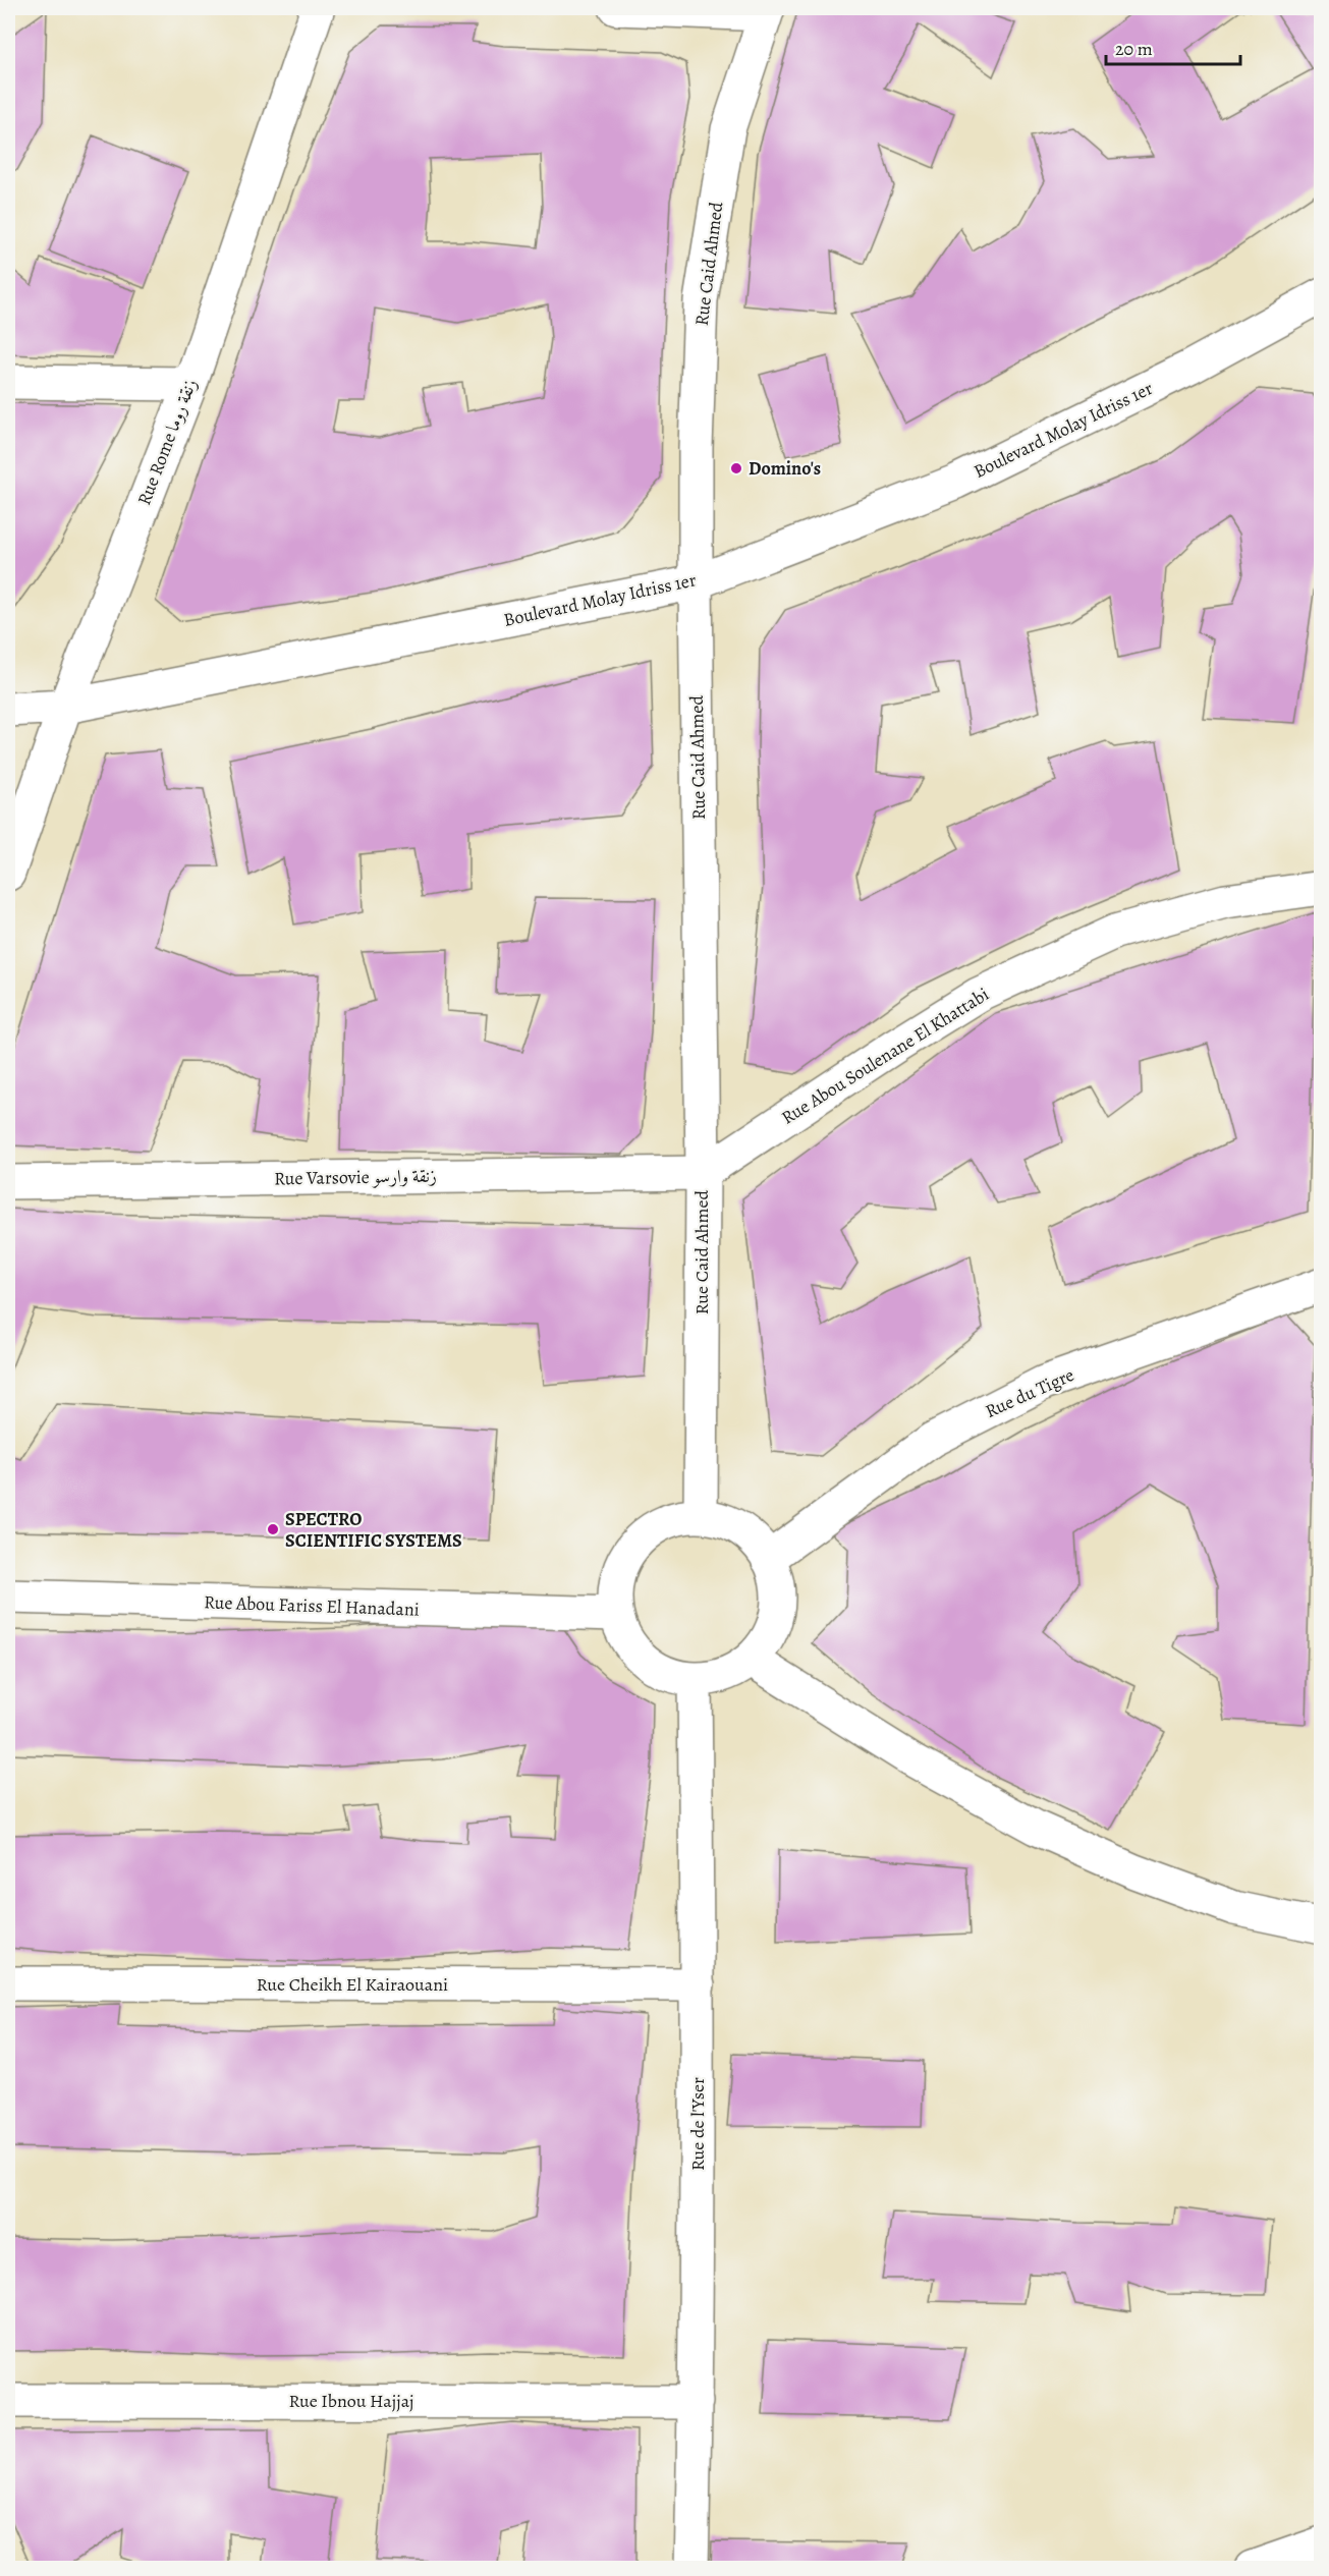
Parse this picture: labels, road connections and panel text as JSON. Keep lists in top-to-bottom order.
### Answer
{
  "streets": {
    "street": [
      "Rue Caid Ahmed",
      "Boulevard Molay Idriss 1er",
      "Rue Rome زنقة روما",
      "Rue Abou Soulenane El Khattabi",
      "Rue Varsovie زنقة وارسو",
      "Rue du Tigre",
      "Rue Abou Fariss El Hanadani",
      "Rue Cheikh El Kairaouani",
      "Rue de l'Yser",
      "Rue Ibnou Hajjaj"
    ]
  },
  "crossings": [
    ["Rue Caid Ahmed", "Boulevard Molay Idriss 1er"],
    ["Rue Caid Ahmed", "Rue Abou Soulenane El Khattabi"],
    ["Rue Caid Ahmed", "Rue Varsovie زنقة وارسو"],
    ["Rue Caid Ahmed", "Rue du Tigre"],
    ["Rue Caid Ahmed", "Rue Abou Fariss El Hanadani"],
    ["Rue Caid Ahmed", "Rue de l'Yser"],
    ["Boulevard Molay Idriss 1er", "Rue Rome زنقة روما"],
    ["Rue Abou Soulenane El Khattabi", "Rue Varsovie زنقة وارسو"],
    ["Rue du Tigre", "Rue Abou Fariss El Hanadani"],
    ["Rue du Tigre", "Rue de l'Yser"],
    ["Rue Abou Fariss El Hanadani", "Rue de l'Yser"],
    ["Rue Cheikh El Kairaouani", "Rue de l'Yser"],
    ["Rue de l'Yser", "Rue Ibnou Hajjaj"]
  ],
  "places": ["Domino's", "SPECTRO SCIENTIFIC SYSTEMS"],
  "scale_bar": "20 m"
}
